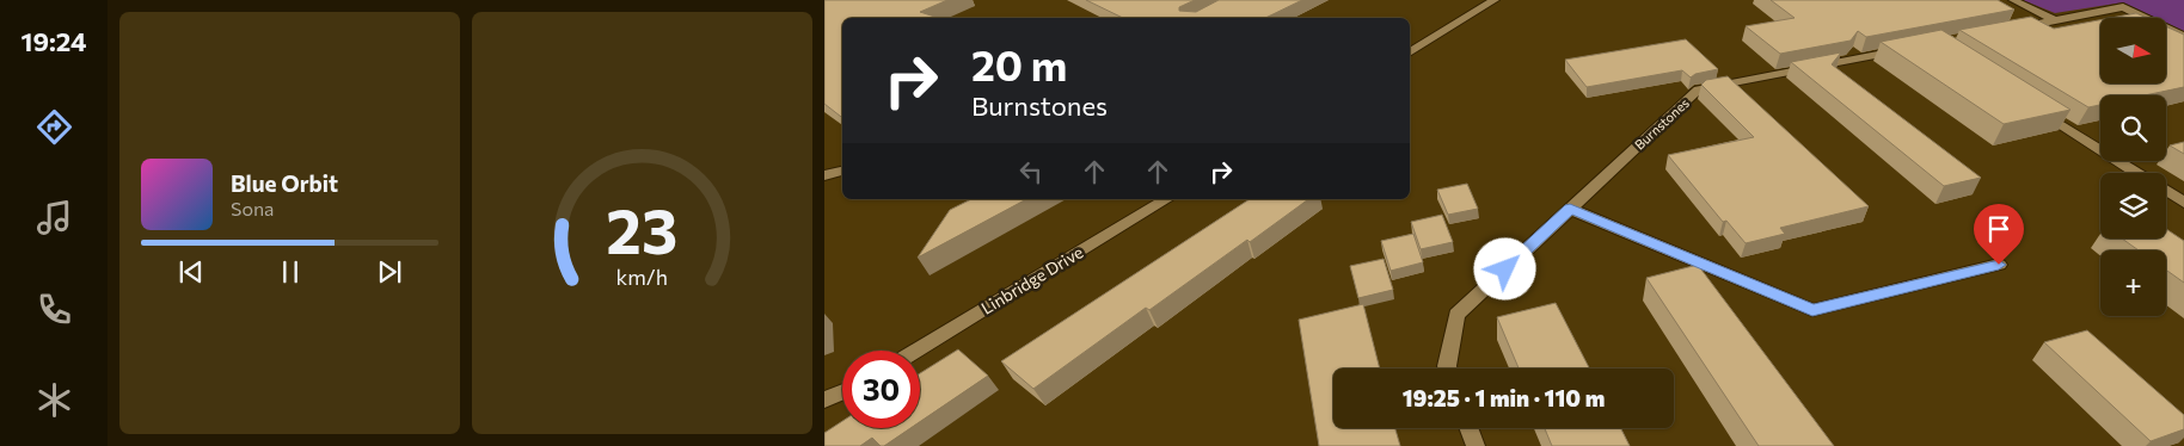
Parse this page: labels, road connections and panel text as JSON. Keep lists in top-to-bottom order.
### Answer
{
  "streets": {
    "street": ["Burnstones", "Linbridge Drive"]
  },
  "north": "right",
  "page": {
    "tabs": "19:24",
    "map_buttons": "+",
    "turn": ["20 m", "Burnstones"],
    "song": ["Blue Orbit", "Sona"],
    "limit": "30",
    "trip": "19:25 · 1 min · 110 m",
    "gauge": ["23", "km/h"]
  }
}
